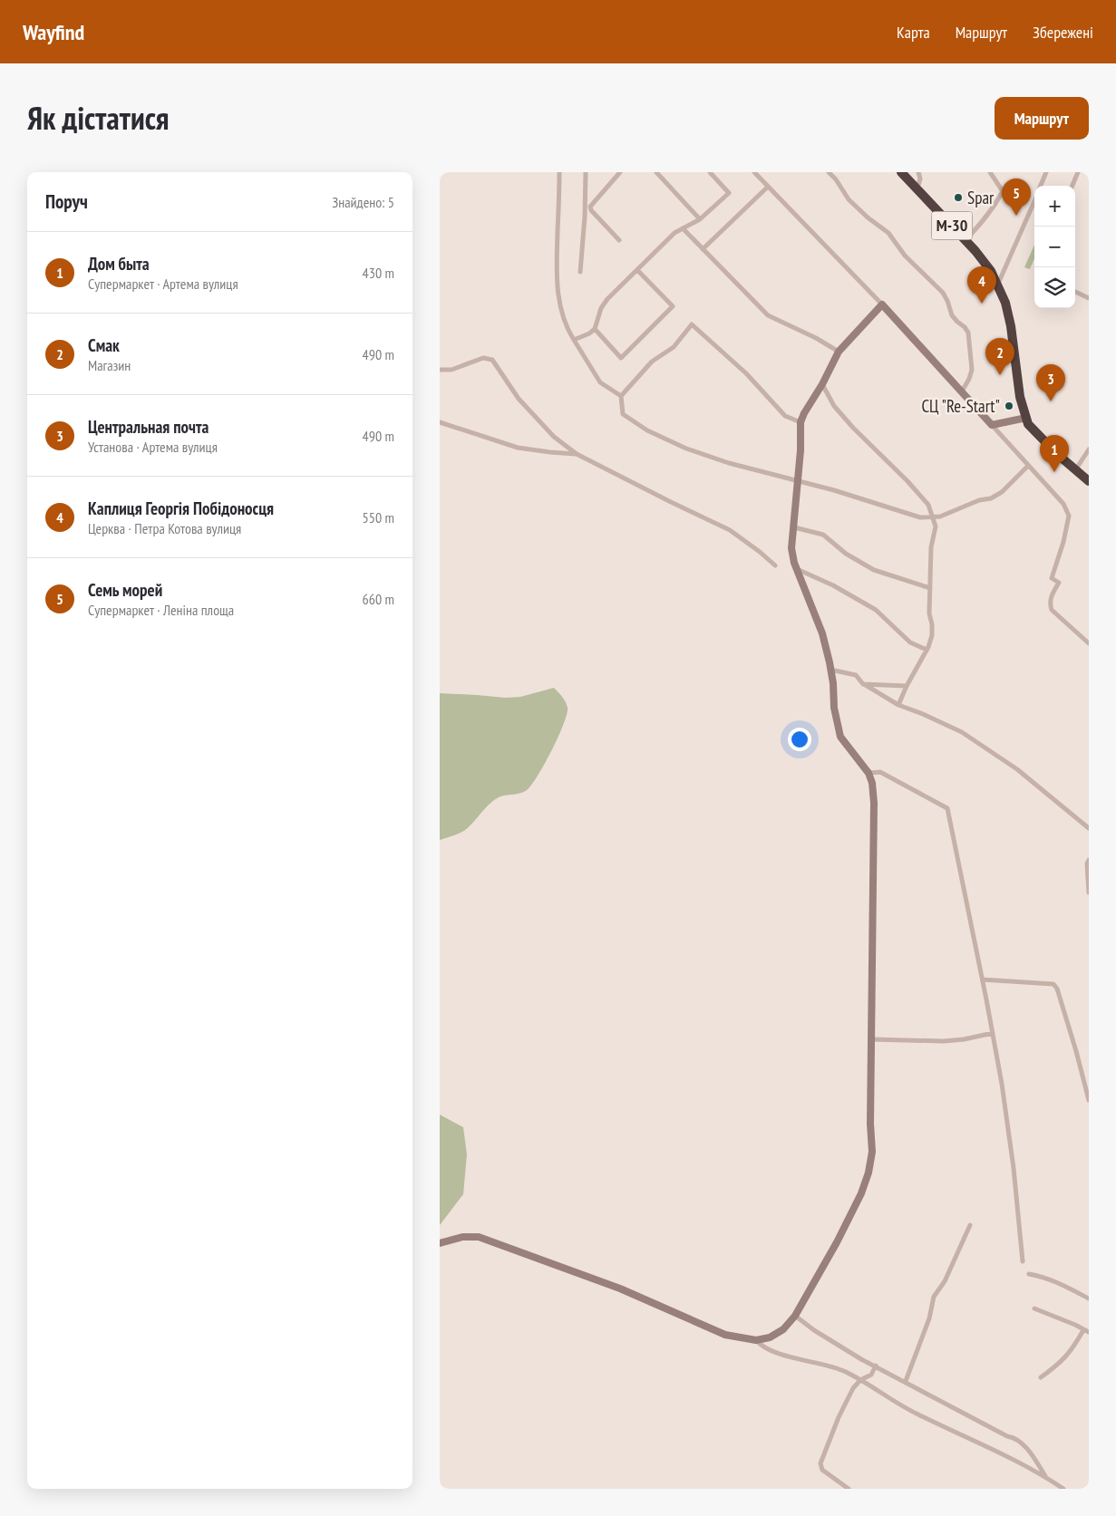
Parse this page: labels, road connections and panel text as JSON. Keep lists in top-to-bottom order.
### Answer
{
  "streets": {
    "highway": ["М-30"]
  },
  "places": ["Spar", "СЦ \"Re-Start\""],
  "page": {
    "header": "Wayfind",
    "nav": ["Карта", "Маршрут", "Збережені"],
    "title": "Як дістатися",
    "buttons": "Маршрут",
    "heading": ["Поруч", "Знайдено: 5"],
    "pins": [
      "5",
      "4",
      "2",
      "3",
      "1"
    ],
    "map_buttons": ["+", "−"],
    "list": [
      {
        "mark": "1",
        "name": "Дом быта",
        "note": "Супермаркет · Артема вулиця",
        "value": "430 m"
      },
      {
        "mark": "2",
        "name": "Смак",
        "note": "Магазин",
        "value": "490 m"
      },
      {
        "mark": "3",
        "name": "Центральная почта",
        "note": "Установа · Артема вулиця",
        "value": "490 m"
      },
      {
        "mark": "4",
        "name": "Каплиця Георгія Побідоносця",
        "note": "Церква · Петра Котова вулиця",
        "value": "550 m"
      },
      {
        "mark": "5",
        "name": "Семь морей",
        "note": "Супермаркет · Леніна площа",
        "value": "660 m"
      }
    ]
  }
}
